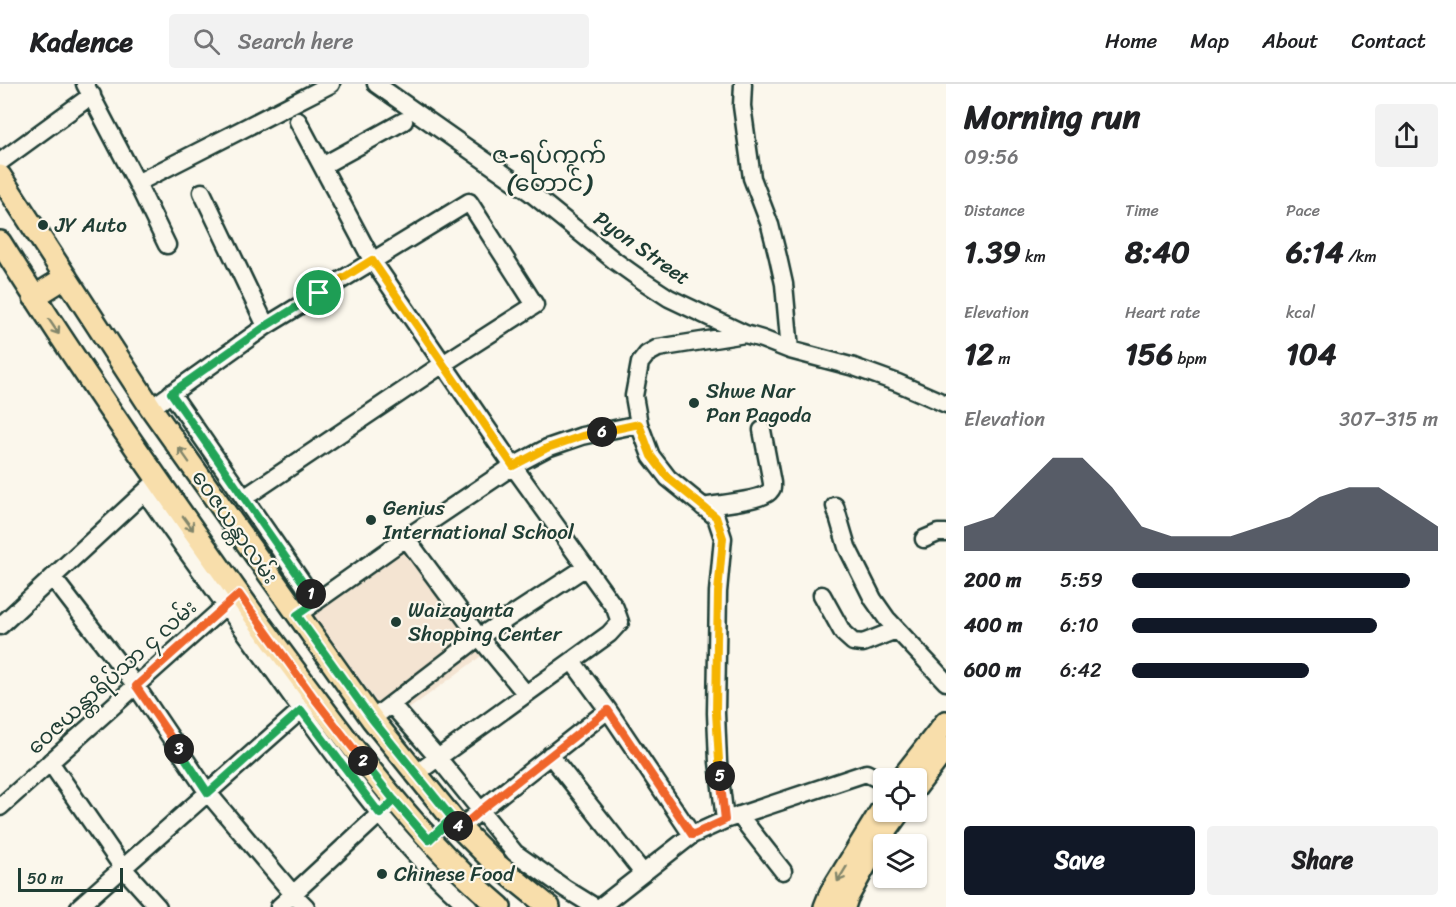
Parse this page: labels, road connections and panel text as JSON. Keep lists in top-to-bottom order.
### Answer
{
  "streets": {
    "main road": ["ဝေဇယန္တာလမ်း"],
    "street": ["Pyon Street", "ဝေဇယန္တာရိပ်သာ ၄ လမ်း"]
  },
  "crossings": [
    ["ဝေဇယန္တာလမ်း", "ဝေဇယန္တာရိပ်သာ ၄ လမ်း"]
  ],
  "districts": ["ဇ-ရပ်ကွက် (တောင်)"],
  "places": [
    "JY Auto",
    "Shwe Nar Pan Pagoda",
    "Genius International School",
    "Waizayanta Shopping Center",
    "Chinese Food"
  ],
  "scale_bar": "50 m",
  "page": {
    "header": "Kadence",
    "search": "Search here",
    "nav": [
      "Home",
      "Map",
      "About",
      "Contact"
    ],
    "heading": ["Morning run", "09:56"],
    "stats": [
      ["Distance", "1.39 km"],
      ["Time", "8:40"],
      ["Pace", "6:14 /km"],
      ["Elevation", "12 m"],
      ["Heart rate", "156 bpm"],
      ["kcal", "104"]
    ],
    "chart": ["Elevation", "307–315 m"],
    "pins": [
      "6",
      "1",
      "3",
      "2",
      "5",
      "4"
    ],
    "list": [
      {
        "name": "200 m",
        "note": "5:59"
      },
      {
        "name": "400 m",
        "note": "6:10"
      },
      {
        "name": "600 m",
        "note": "6:42"
      }
    ],
    "buttons": ["Save", "Share"],
    "scale": "50 m"
  }
}
